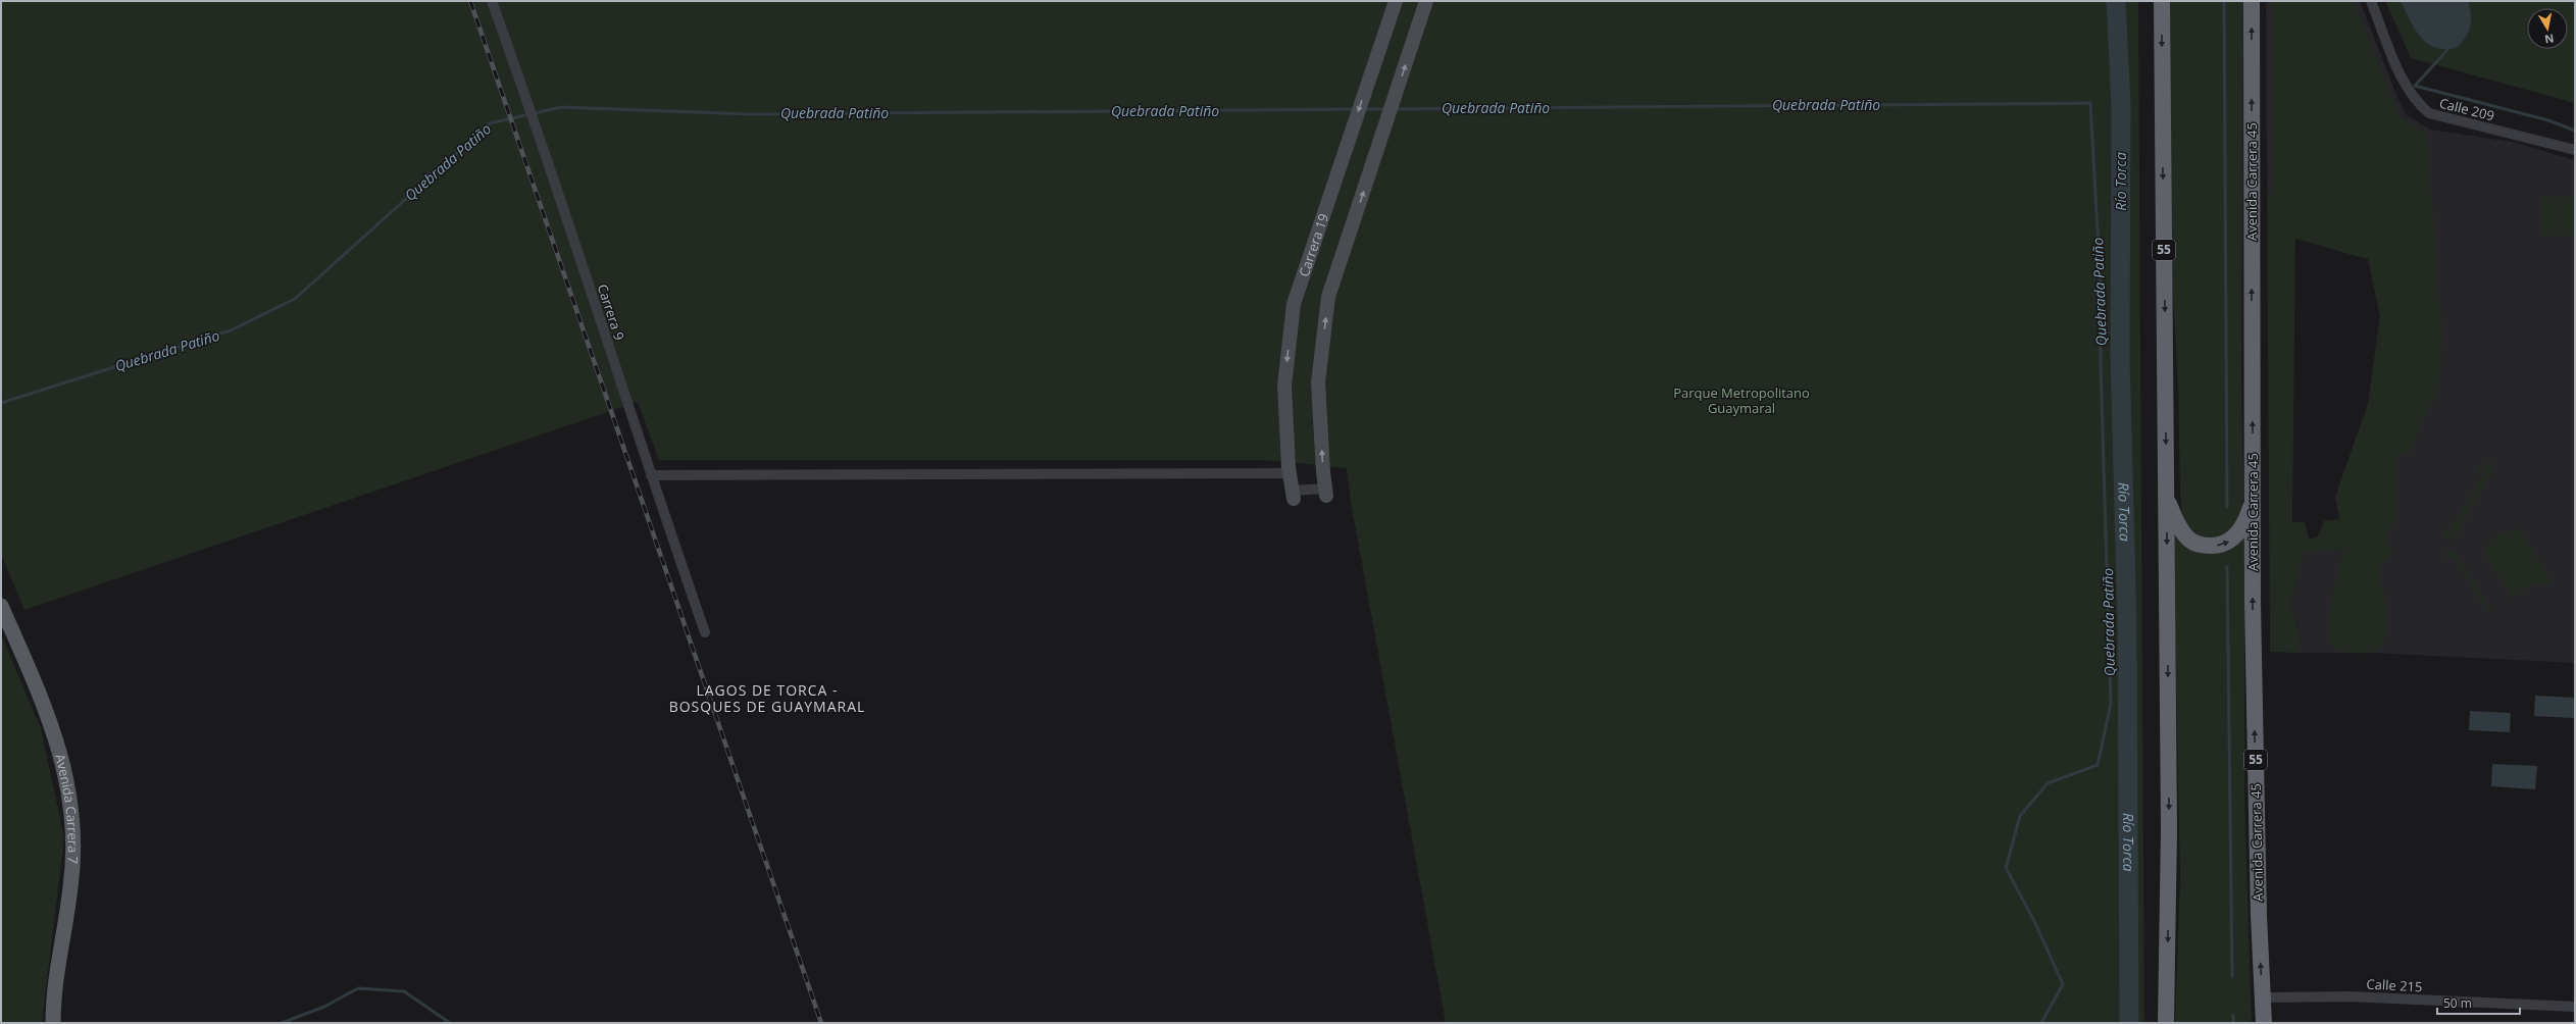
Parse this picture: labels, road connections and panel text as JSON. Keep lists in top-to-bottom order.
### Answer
{
  "streets": {
    "highway": ["Avenida Carrera 45", "55"],
    "main road": ["Carrera 19", "Avenida Carrera 7"],
    "street": ["Calle 209", "Carrera 9", "Calle 215"]
  },
  "crossings": [
    ["Avenida Carrera 45", "Calle 215"]
  ],
  "districts": ["LAGOS DE TORCA - BOSQUES DE GUAYMARAL"],
  "water": ["Quebrada Patiño", "Río Torca"],
  "parks": ["Parque Metropolitano Guaymaral"],
  "scale_bar": "50 m",
  "north": "bottom"
}
